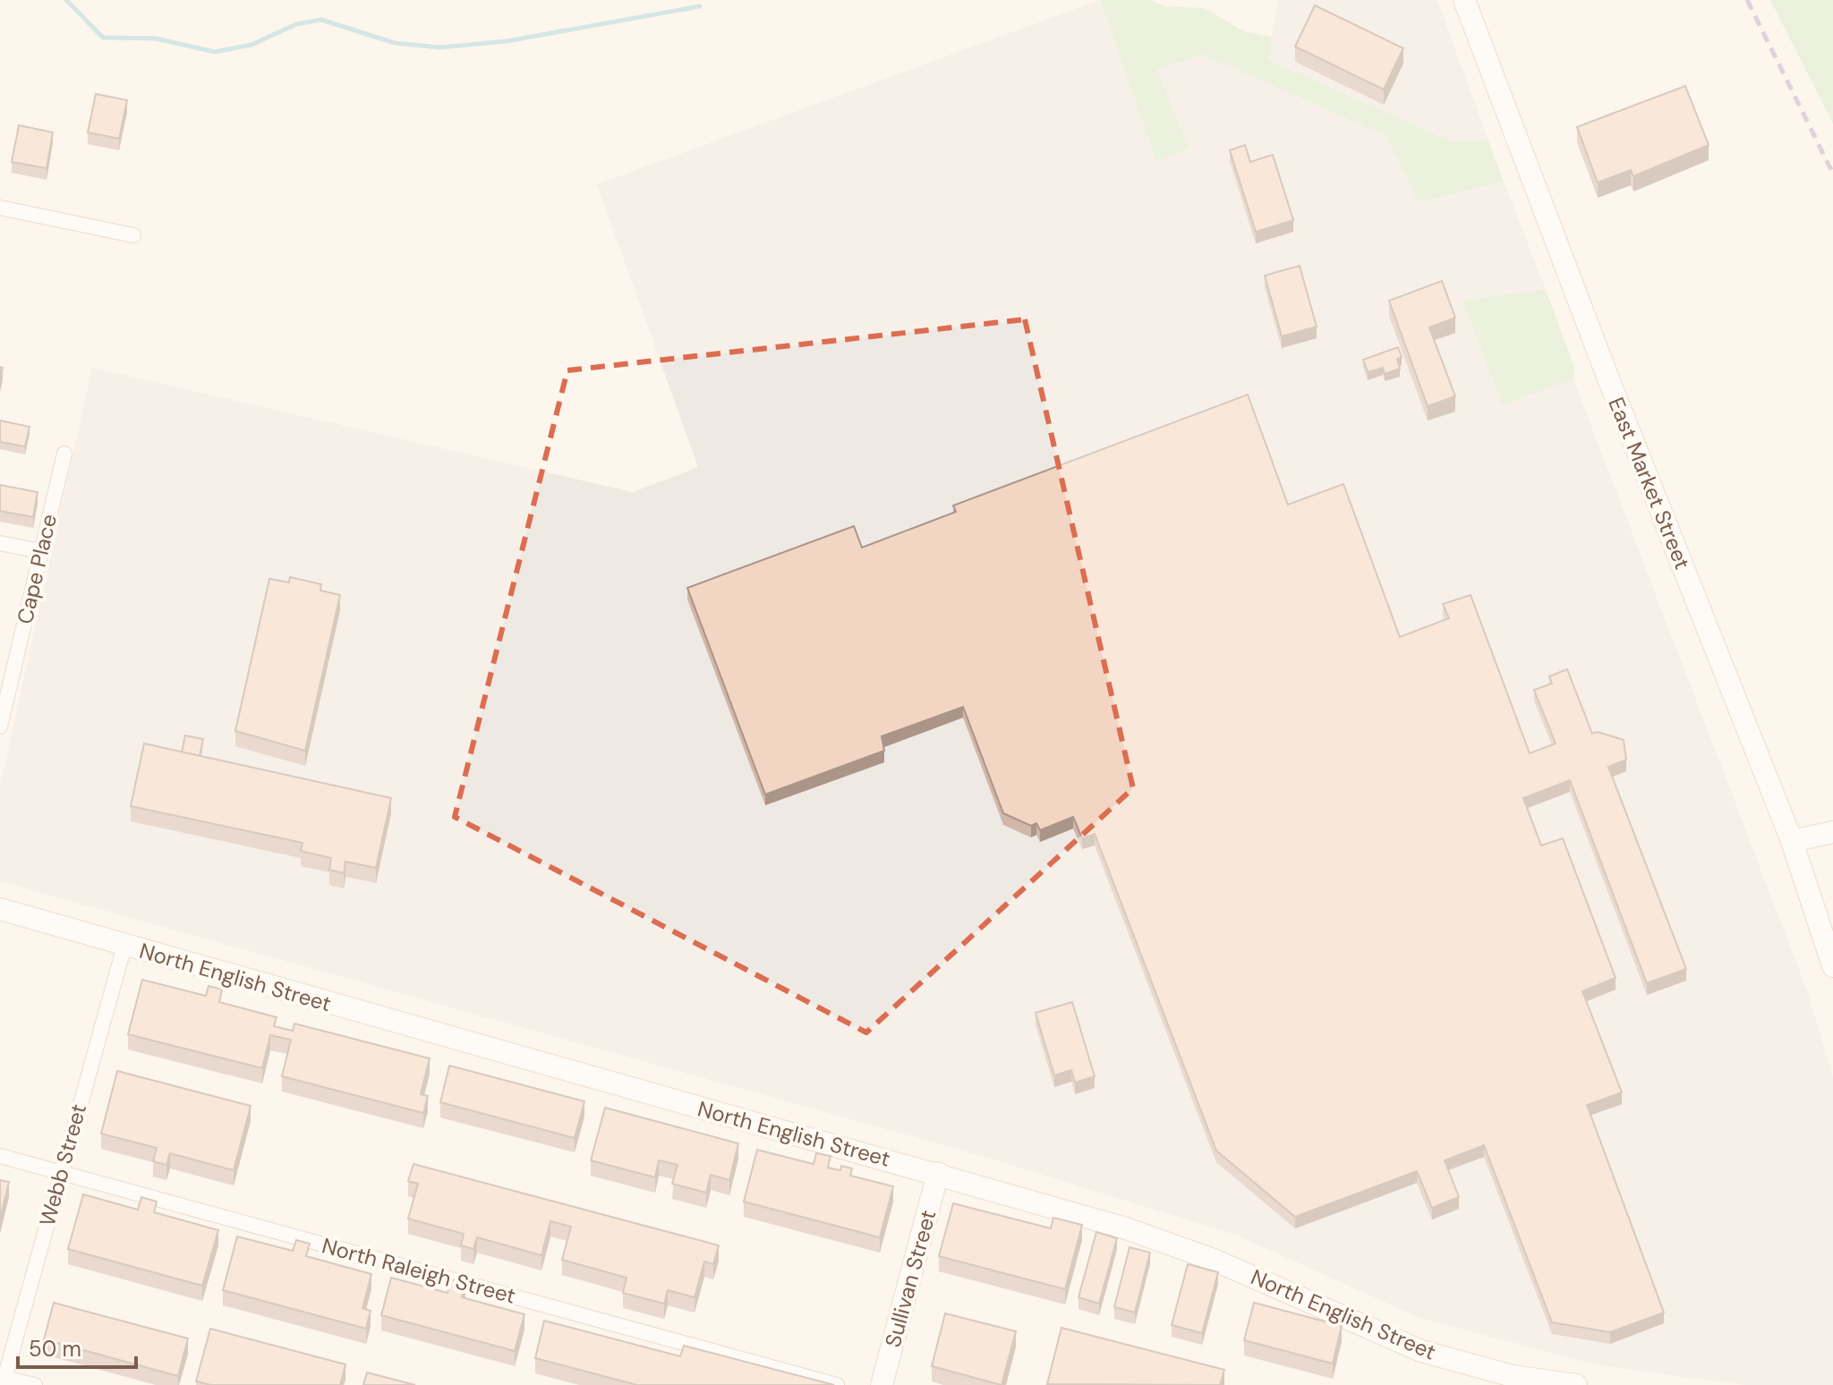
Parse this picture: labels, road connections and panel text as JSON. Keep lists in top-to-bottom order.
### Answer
{
  "streets": {
    "street": [
      "East Market Street",
      "Cape Place",
      "North English Street",
      "Webb Street",
      "North Raleigh Street",
      "Sullivan Street"
    ]
  },
  "crossings": [
    ["North English Street", "Webb Street"],
    ["North English Street", "Sullivan Street"],
    ["Webb Street", "North Raleigh Street"]
  ],
  "scale_bar": "50 m"
}
